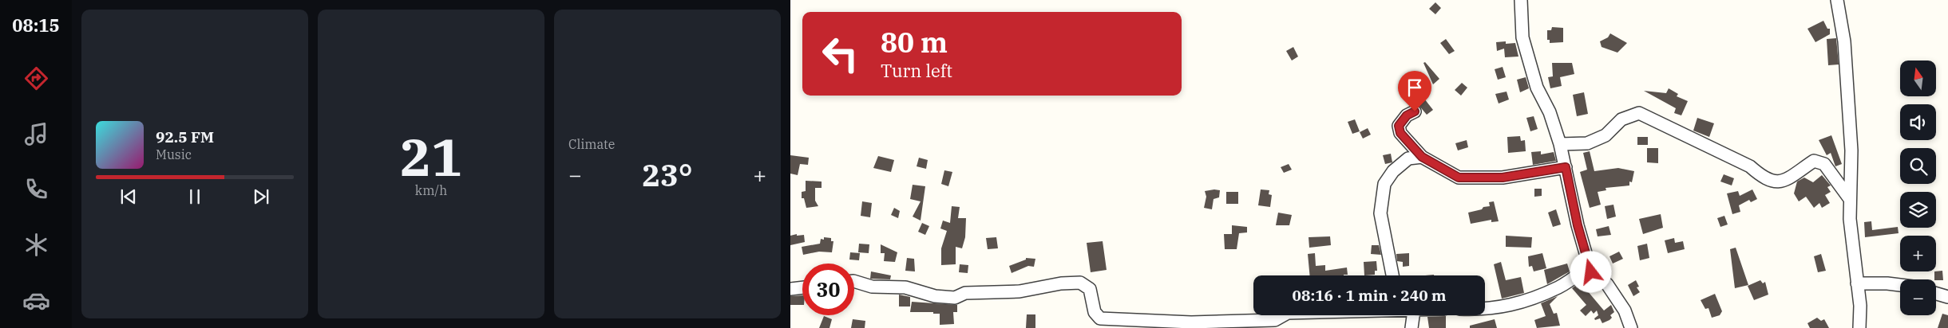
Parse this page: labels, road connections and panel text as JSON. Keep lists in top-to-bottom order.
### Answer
{
  "north": "top",
  "page": {
    "tabs": "08:15",
    "tile": [
      ["21", "km/h"],
      "Climate"
    ],
    "turn": ["80 m", "Turn left"],
    "map_buttons": ["+", "−"],
    "song": ["92.5 FM", "Music"],
    "heat": ["−", "23°", "+"],
    "limit": "30",
    "trip": "08:16 · 1 min · 240 m"
  }
}
